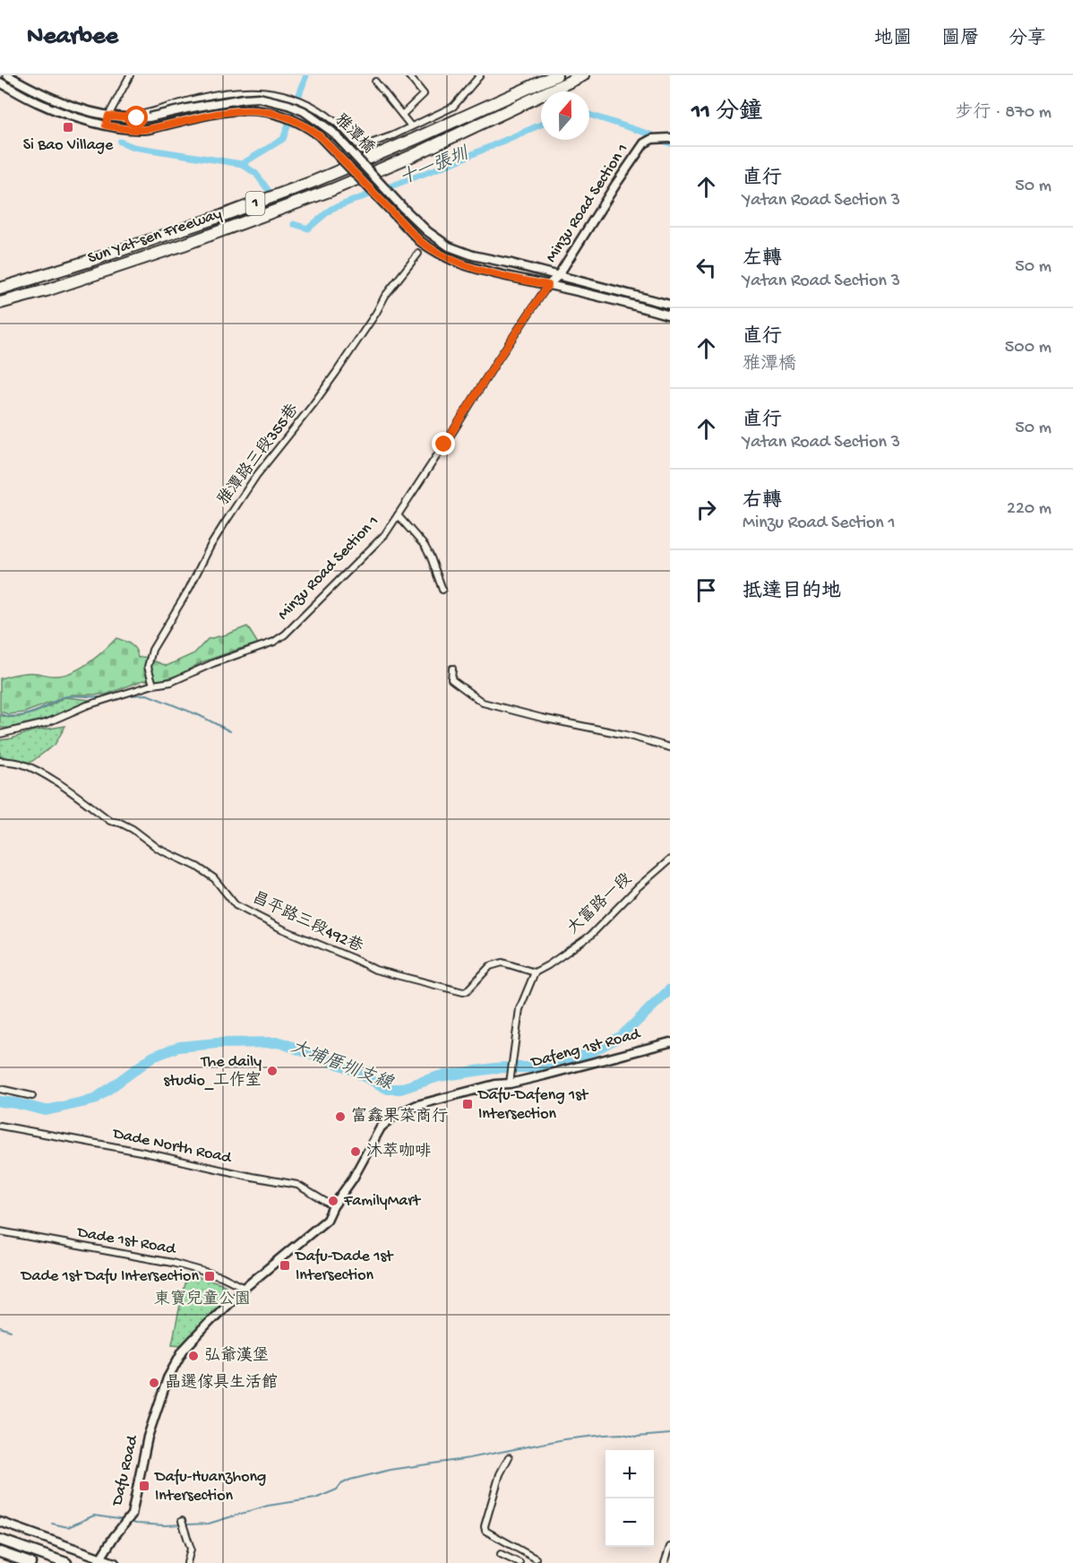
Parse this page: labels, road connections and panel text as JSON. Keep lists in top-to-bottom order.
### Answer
{
  "streets": {
    "highway": ["1", "Sun Yat-sen Freeway"],
    "street": [
      "雅潭橋",
      "Minzu Road Section 1",
      "雅潭路三段355巷",
      "大富路一段",
      "昌平路三段492巷",
      "Dafeng 1st Road",
      "Dade North Road",
      "Dade 1st Road",
      "Dafu Road"
    ]
  },
  "crossings": [
    ["雅潭橋", "Minzu Road Section 1"],
    ["Minzu Road Section 1", "雅潭路三段355巷"],
    ["大富路一段", "昌平路三段492巷"],
    ["Dafeng 1st Road", "Dade North Road"],
    ["Dafeng 1st Road", "Dafu Road"],
    ["Dade North Road", "Dafu Road"],
    ["Dade 1st Road", "Dafu Road"]
  ],
  "water": ["十一張圳", "大埔厝圳支線"],
  "parks": ["東寶兒童公園"],
  "places": {
    "transit": [
      "Si Bao Village",
      "Dafu-Dafeng 1st Intersection",
      "Dafu-Dade 1st Intersection",
      "Dade 1st Dafu Intersection",
      "Dafu-Huanzhong Intersection"
    ],
    "other": [
      "The daily studio_工作室",
      "富鑫果菜商行",
      "沐萃咖啡",
      "FamilyMart",
      "弘爺漢堡",
      "晶選傢具生活館"
    ]
  },
  "north": "top",
  "page": {
    "header": "Nearbee",
    "nav": ["地圖", "圖層", "分享"],
    "heading": ["11 分鐘", "步行 · 870 m"],
    "list": [
      ["直行", "Yatan Road Section 3", "50 m"],
      ["左轉", "Yatan Road Section 3", "50 m"],
      ["直行", "雅潭橋", "500 m"],
      ["直行", "Yatan Road Section 3", "50 m"],
      ["右轉", "Minzu Road Section 1", "220 m"],
      "抵達目的地"
    ],
    "map_buttons": ["+", "−"]
  }
}
